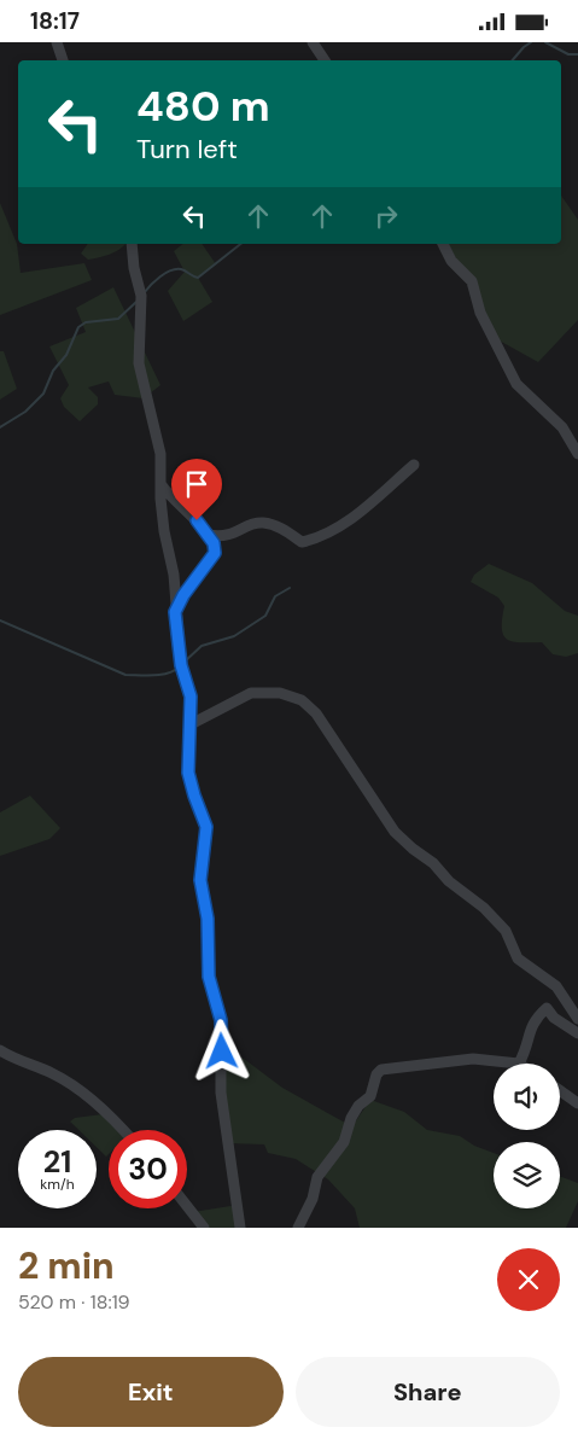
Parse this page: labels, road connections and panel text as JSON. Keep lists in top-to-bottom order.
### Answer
{
  "page": {
    "status": "18:17",
    "turn": ["480 m", "Turn left"],
    "speed": "21 km/h",
    "limit": "30",
    "heading": ["2 min", "520 m · 18:19"],
    "buttons": ["Exit", "Share"]
  }
}
